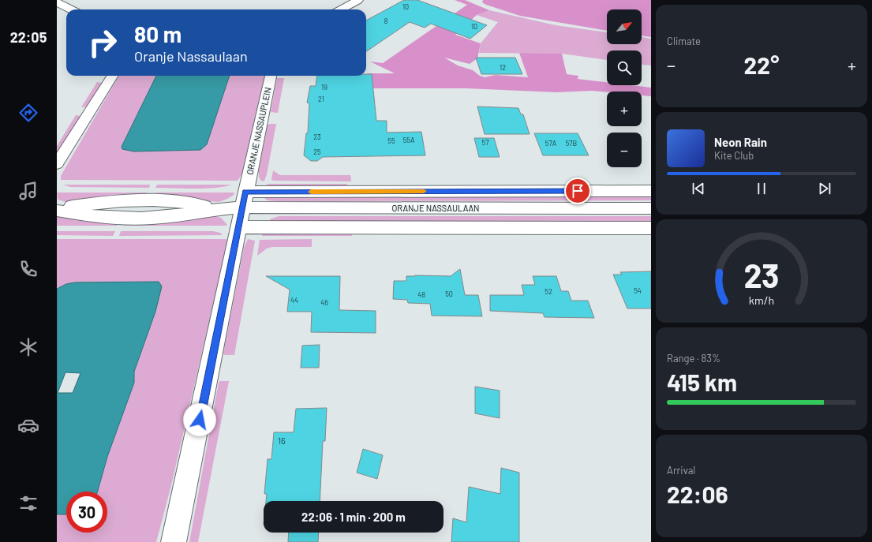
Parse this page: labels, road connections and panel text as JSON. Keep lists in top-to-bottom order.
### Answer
{
  "streets": {
    "street": ["ORANJE NASSAUPLEIN", "ORANJE NASSAULAAN"]
  },
  "crossings": [
    ["ORANJE NASSAUPLEIN", "ORANJE NASSAULAAN"]
  ],
  "house_numbers": [
    "10",
    "8",
    "10",
    "12",
    "19",
    "21",
    "23",
    "55A",
    "55",
    "57",
    "57A",
    "57B",
    "25",
    "54",
    "52",
    "50",
    "48",
    "44",
    "46",
    "16"
  ],
  "north": "top right",
  "page": {
    "tabs": "22:05",
    "tile": [
      "Climate",
      ["Range · 83%", "415 km"],
      ["Arrival", "22:06"]
    ],
    "map_buttons": ["+", "−"],
    "turn": ["80 m", "Oranje Nassaulaan"],
    "heat": ["−", "22°", "+"],
    "song": ["Neon Rain", "Kite Club"],
    "limit": "30",
    "trip": "22:06 · 1 min · 200 m",
    "gauge": ["23", "km/h"]
  }
}
